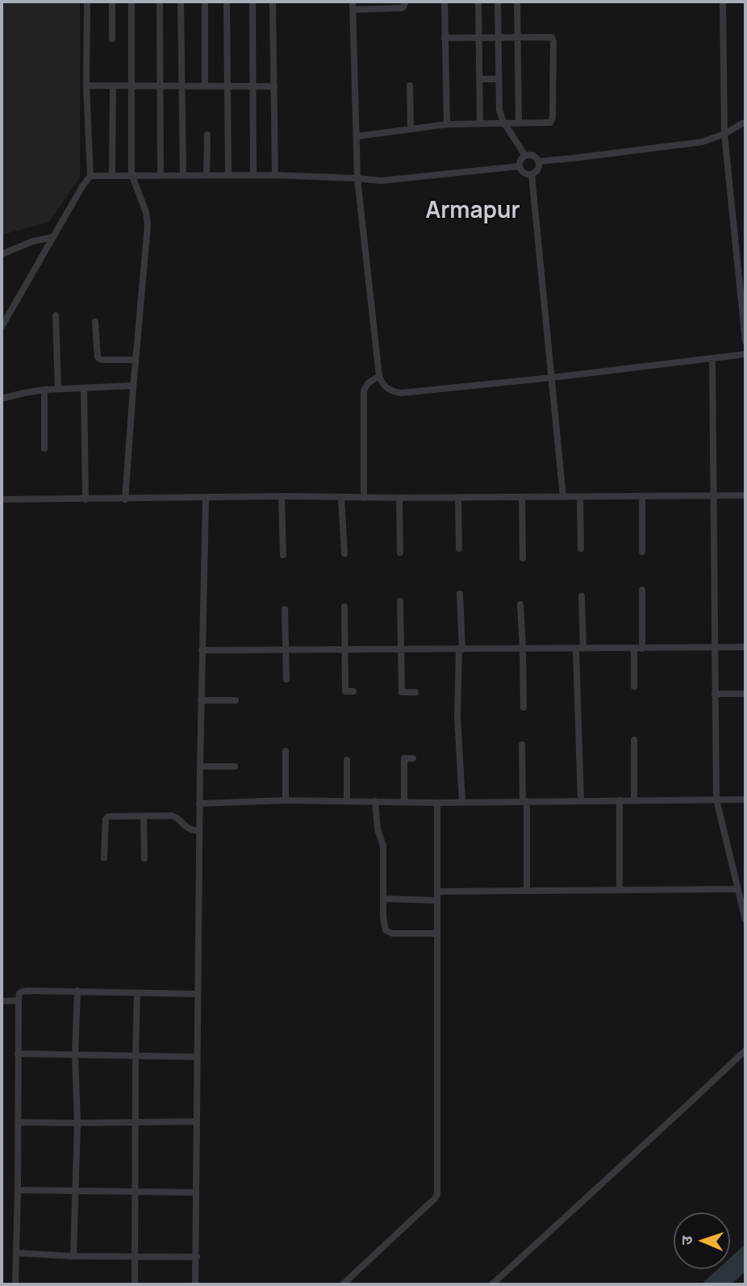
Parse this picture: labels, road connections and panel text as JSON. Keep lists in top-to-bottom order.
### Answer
{
  "districts": ["Armapur"],
  "north": "left"
}
